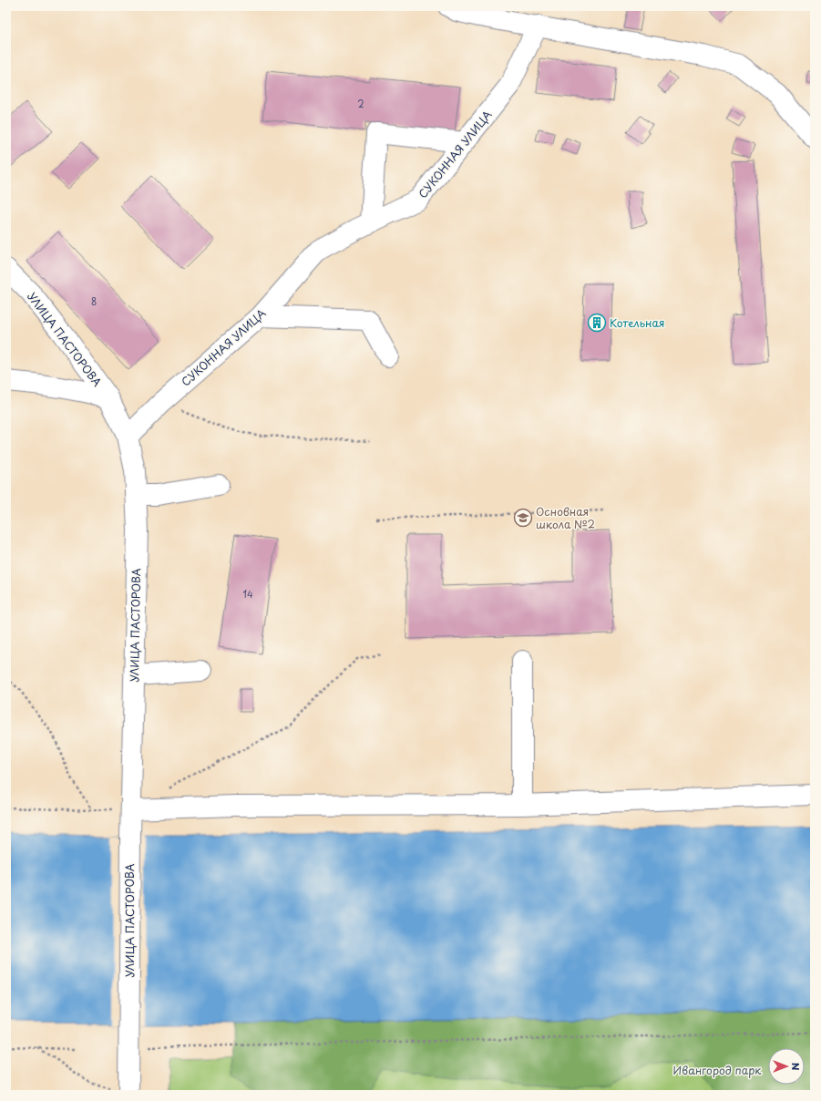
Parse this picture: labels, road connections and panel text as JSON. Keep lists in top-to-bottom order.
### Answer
{
  "streets": {
    "street": ["СУКОННАЯ УЛИЦА", "УЛИЦА ПАСТОРОВА"]
  },
  "crossings": [
    ["СУКОННАЯ УЛИЦА", "УЛИЦА ПАСТОРОВА"]
  ],
  "parks": ["Ивангород парк"],
  "places": {
    "building": ["Котельная"],
    "school or university": ["Основная школа №2"]
  },
  "house_numbers": ["2", "8", "14"],
  "north": "right"
}
